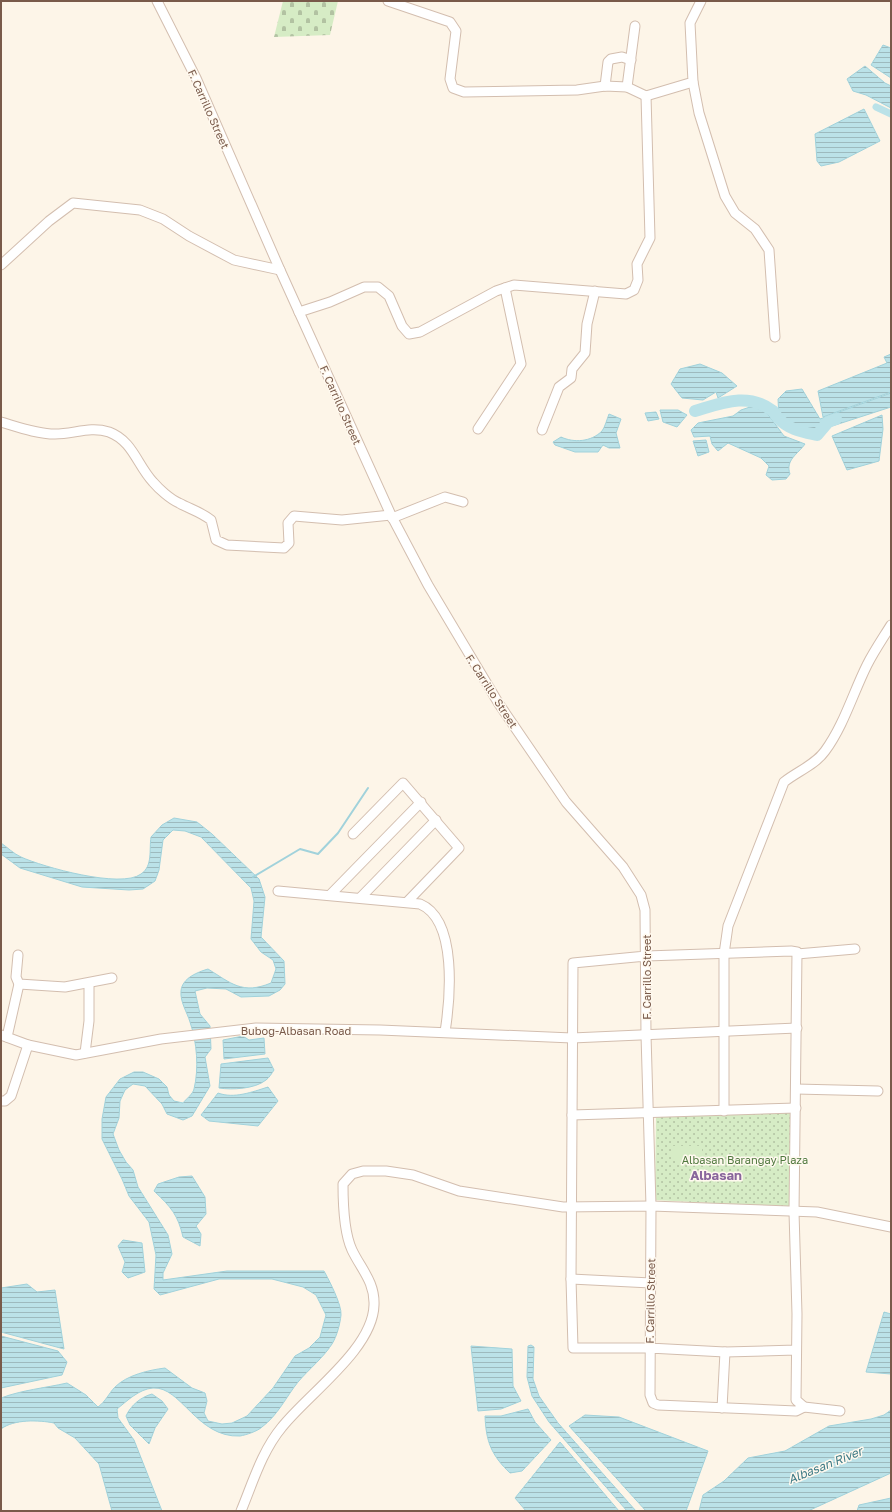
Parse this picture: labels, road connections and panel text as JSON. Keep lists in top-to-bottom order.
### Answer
{
  "streets": {
    "street": ["F. Carrillo Street", "Bubog-Albasan Road"]
  },
  "crossings": [
    ["F. Carrillo Street", "Bubog-Albasan Road"]
  ],
  "districts": ["Albasan"],
  "water": ["Albasan River"],
  "parks": ["Albasan Barangay Plaza"]
}
